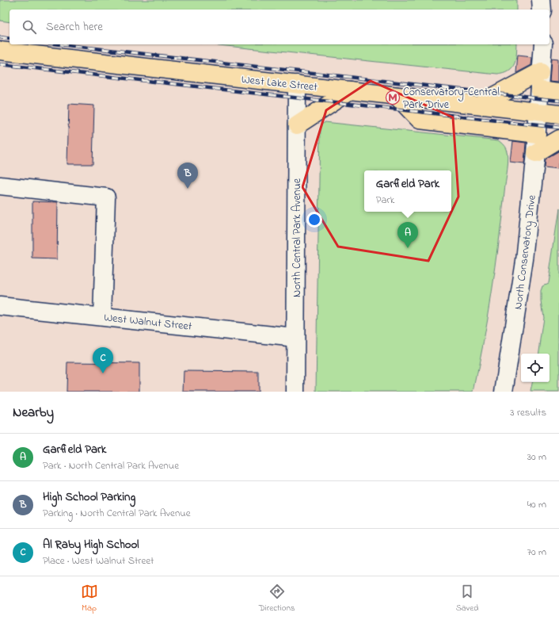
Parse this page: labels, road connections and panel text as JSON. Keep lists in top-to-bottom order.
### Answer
{
  "streets": {
    "main road": ["West Lake Street"],
    "street": ["North Central Park Avenue", "North Conservatory Drive", "West Walnut Street"]
  },
  "crossings": [
    ["West Lake Street", "North Central Park Avenue"],
    ["West Lake Street", "North Conservatory Drive"],
    ["North Central Park Avenue", "West Walnut Street"]
  ],
  "places": {
    "metro station": ["Conservatory-Central Park Drive"]
  },
  "page": {
    "search": "Search here",
    "pins": ["B", "A", "C"],
    "popup": ["Garfield Park", "Park"],
    "heading": ["Nearby", "3 results"],
    "list": [
      {
        "mark": "A",
        "name": "Garfield Park",
        "note": "Park · North Central Park Avenue",
        "value": "30 m"
      },
      {
        "mark": "B",
        "name": "High School Parking",
        "note": "Parking · North Central Park Avenue",
        "value": "40 m"
      },
      {
        "mark": "C",
        "name": "Al Raby High School",
        "note": "Place · West Walnut Street",
        "value": "70 m"
      }
    ],
    "nav": ["Map", "Directions", "Saved"]
  }
}
